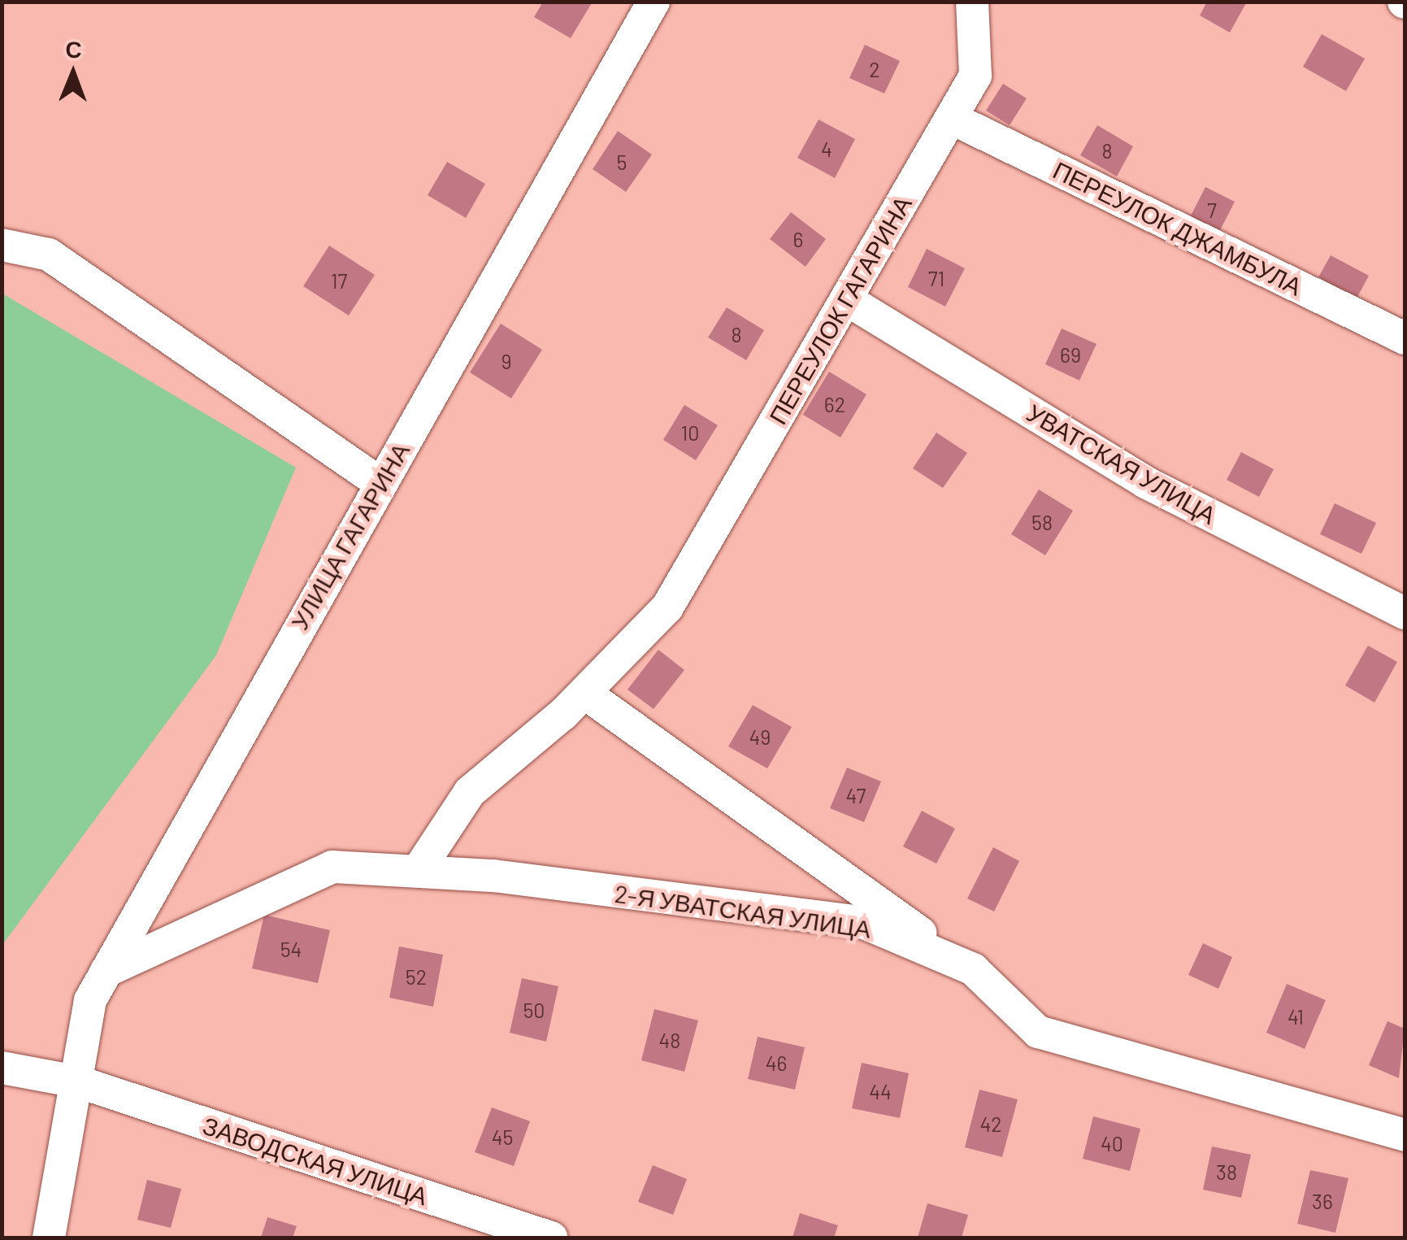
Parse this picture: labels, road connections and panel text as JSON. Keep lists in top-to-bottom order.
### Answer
{
  "streets": {
    "street": [
      "ПЕРЕУЛОК ДЖАМБУЛА",
      "ПЕРЕУЛОК ГАГАРИНА",
      "УВАТСКАЯ УЛИЦА",
      "УЛИЦА ГАГАРИНА",
      "2-Я УВАТСКАЯ УЛИЦА",
      "ЗАВОДСКАЯ УЛИЦА"
    ]
  },
  "crossings": [
    ["ПЕРЕУЛОК ДЖАМБУЛА", "ПЕРЕУЛОК ГАГАРИНА"],
    ["ПЕРЕУЛОК ГАГАРИНА", "УВАТСКАЯ УЛИЦА"],
    ["ПЕРЕУЛОК ГАГАРИНА", "2-Я УВАТСКАЯ УЛИЦА"],
    ["УЛИЦА ГАГАРИНА", "2-Я УВАТСКАЯ УЛИЦА"],
    ["УЛИЦА ГАГАРИНА", "ЗАВОДСКАЯ УЛИЦА"]
  ],
  "house_numbers": [
    "2",
    "4",
    "8",
    "5",
    "7",
    "6",
    "71",
    "17",
    "8",
    "69",
    "9",
    "62",
    "10",
    "58",
    "49",
    "47",
    "54",
    "52",
    "50",
    "41",
    "48",
    "46",
    "44",
    "42",
    "45",
    "40",
    "38",
    "36"
  ],
  "north": "top"
}
